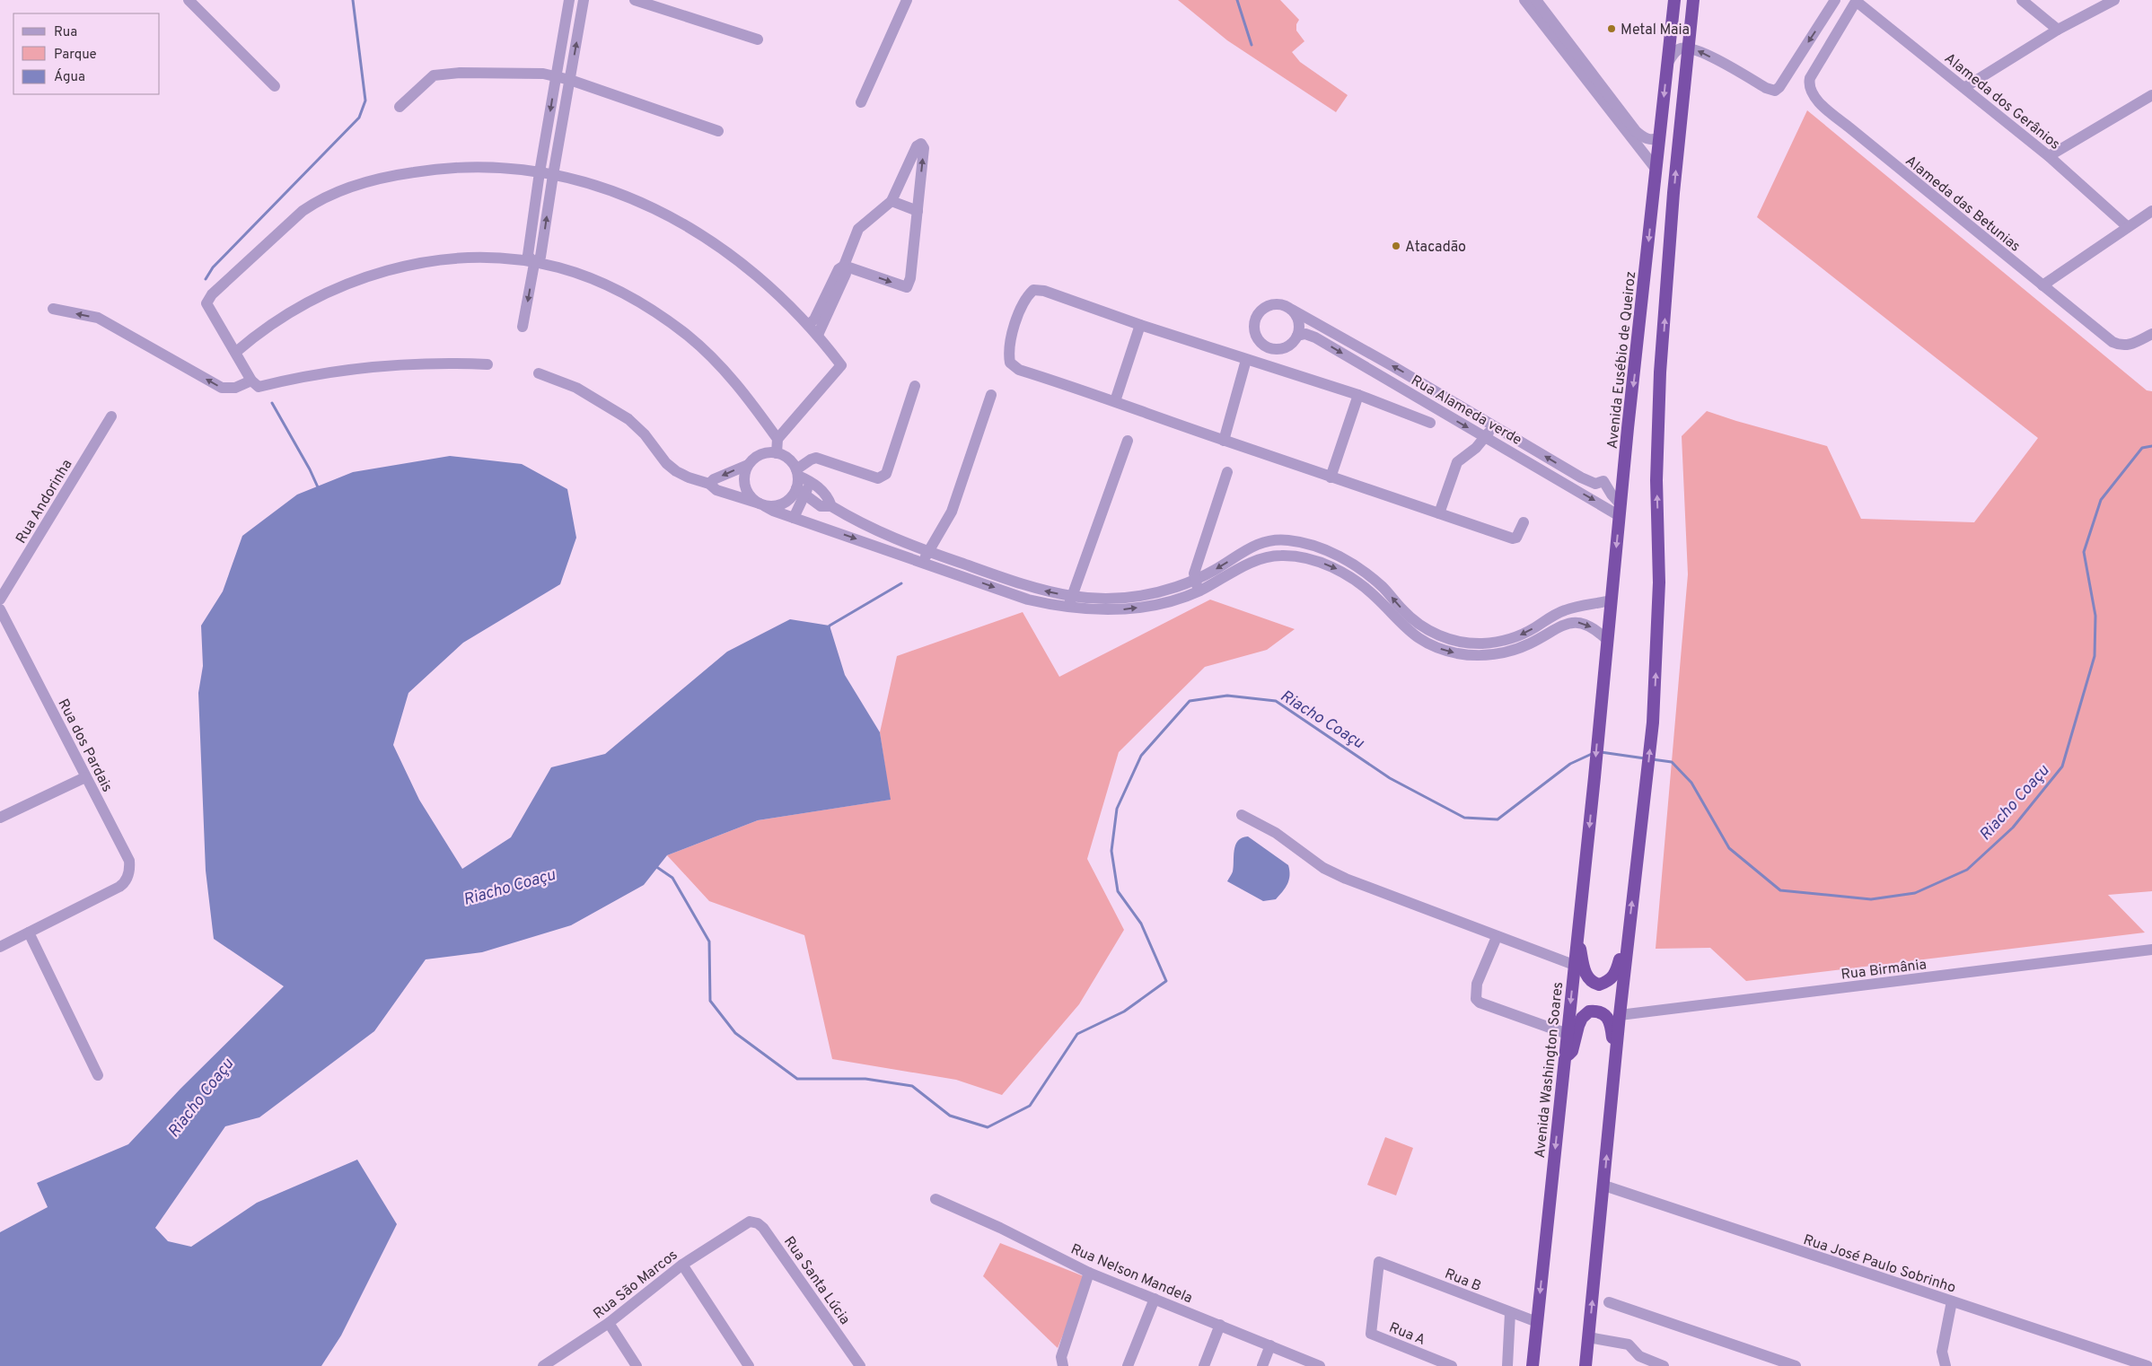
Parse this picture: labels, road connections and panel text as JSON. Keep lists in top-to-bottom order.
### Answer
{
  "streets": {
    "highway": ["Avenida Eusébio de Queiroz", "Avenida Washington Soares"],
    "street": [
      "Alameda dos Gerânios",
      "Alameda das Betunias",
      "Rua Alameda verde",
      "Rua Andorinha",
      "Rua dos Pardais",
      "Rua Birmânia",
      "Rua José Paulo Sobrinho",
      "Rua Nelson Mandela",
      "Rua B",
      "Rua Santa Lúcia",
      "Rua São Marcos",
      "Rua A"
    ]
  },
  "crossings": [
    ["Alameda dos Gerânios", "Alameda das Betunias"],
    ["Avenida Eusébio de Queiroz", "Rua Alameda verde"],
    ["Avenida Eusébio de Queiroz", "Avenida Washington Soares"],
    ["Avenida Washington Soares", "Rua B"],
    ["Rua B", "Rua A"],
    ["Rua Santa Lúcia", "Rua São Marcos"]
  ],
  "water": ["Riacho Coaçu"],
  "places": ["Metal Maia", "Atacadão"],
  "legend": ["Rua", "Parque", "Água"]
}
